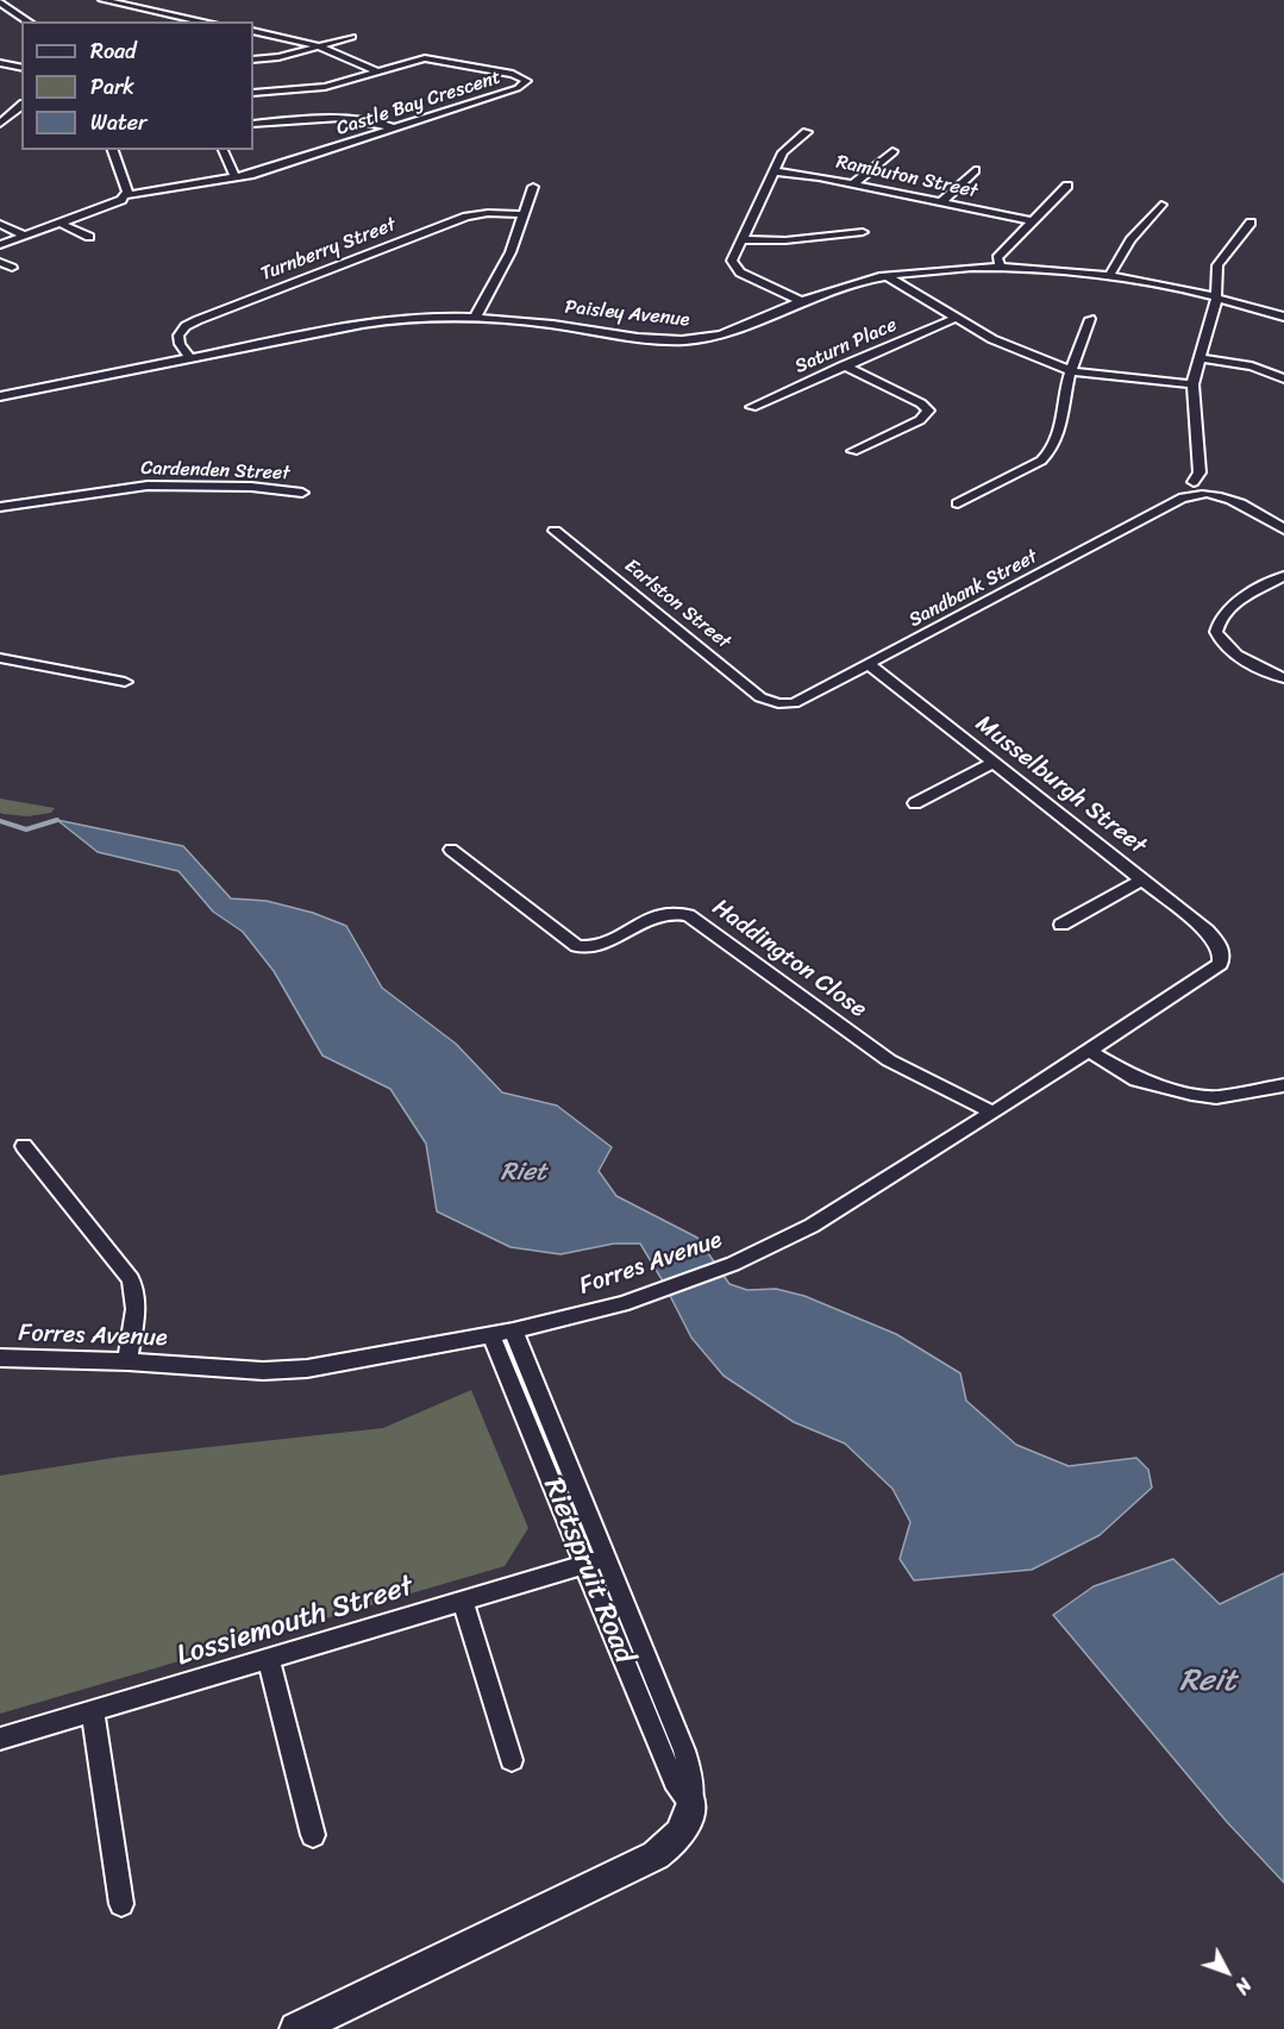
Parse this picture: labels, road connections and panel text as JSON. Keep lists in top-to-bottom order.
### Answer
{
  "streets": {
    "street": [
      "Castle Bay Crescent",
      "Rambuton Street",
      "Turnberry Street",
      "Paisley Avenue",
      "Saturn Place",
      "Cardenden Street",
      "Sandbank Street",
      "Earlston Street",
      "Musselburgh Street",
      "Haddington Close",
      "Forres Avenue",
      "Rietspruit Road",
      "Lossiemouth Street"
    ]
  },
  "crossings": [
    ["Turnberry Street", "Paisley Avenue"],
    ["Sandbank Street", "Earlston Street"],
    ["Sandbank Street", "Musselburgh Street"],
    ["Musselburgh Street", "Forres Avenue"],
    ["Haddington Close", "Forres Avenue"],
    ["Forres Avenue", "Rietspruit Road"],
    ["Rietspruit Road", "Lossiemouth Street"]
  ],
  "water": ["Riet", "Reit"],
  "legend": ["Road", "Park", "Water"],
  "north": "bottom right"
}
